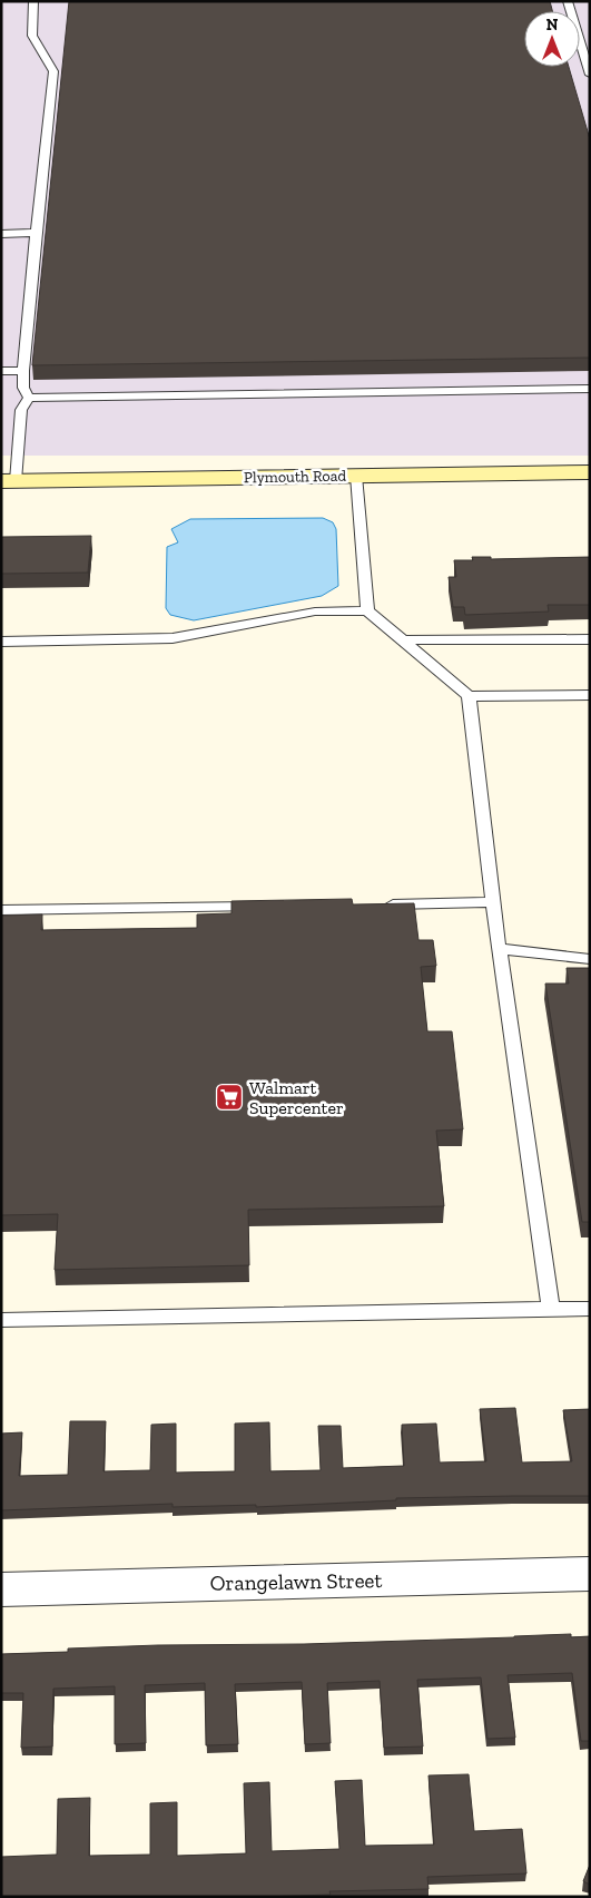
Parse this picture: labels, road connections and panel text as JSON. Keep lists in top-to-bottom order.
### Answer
{
  "streets": {
    "main road": ["Plymouth Road"],
    "street": ["Orangelawn Street"]
  },
  "places": {
    "supermarket": ["Walmart Supercenter"]
  },
  "north": "top"
}
